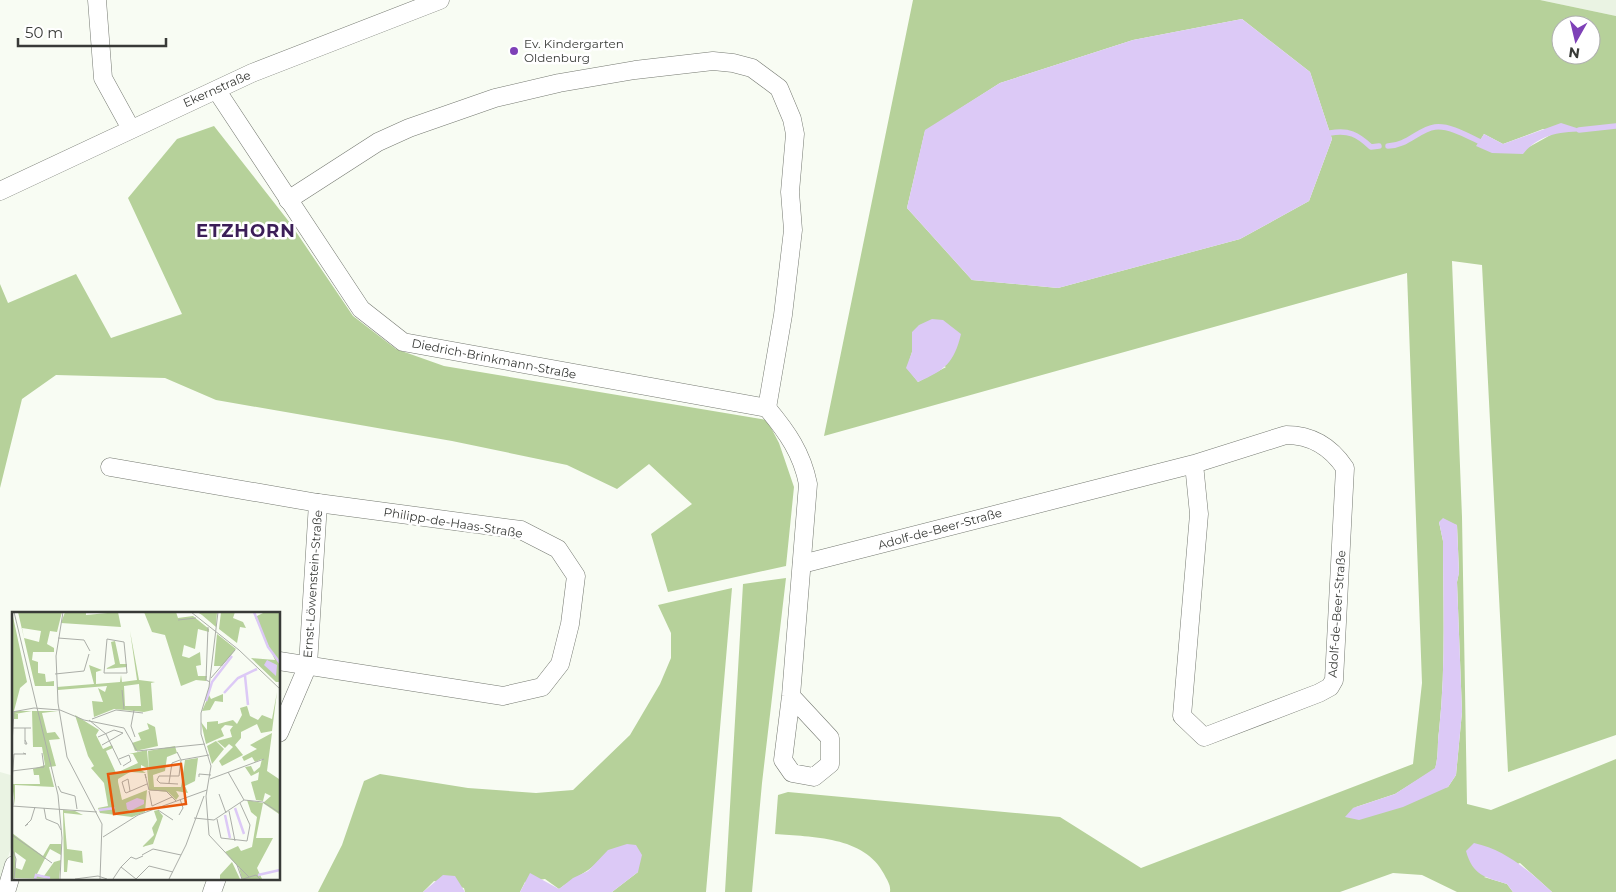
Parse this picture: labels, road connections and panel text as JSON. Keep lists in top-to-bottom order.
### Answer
{
  "streets": {
    "street": [
      "Ekernstraße",
      "Diedrich-Brinkmann-Straße",
      "Philipp-de-Haas-Straße",
      "Adolf-de-Beer-Straße",
      "Ernst-Löwenstein-Straße"
    ]
  },
  "crossings": [
    ["Ekernstraße", "Diedrich-Brinkmann-Straße"],
    ["Philipp-de-Haas-Straße", "Ernst-Löwenstein-Straße"]
  ],
  "districts": ["ETZHORN"],
  "places": ["Ev. Kindergarten Oldenburg"],
  "scale_bar": "50 m",
  "north": "bottom"
}
